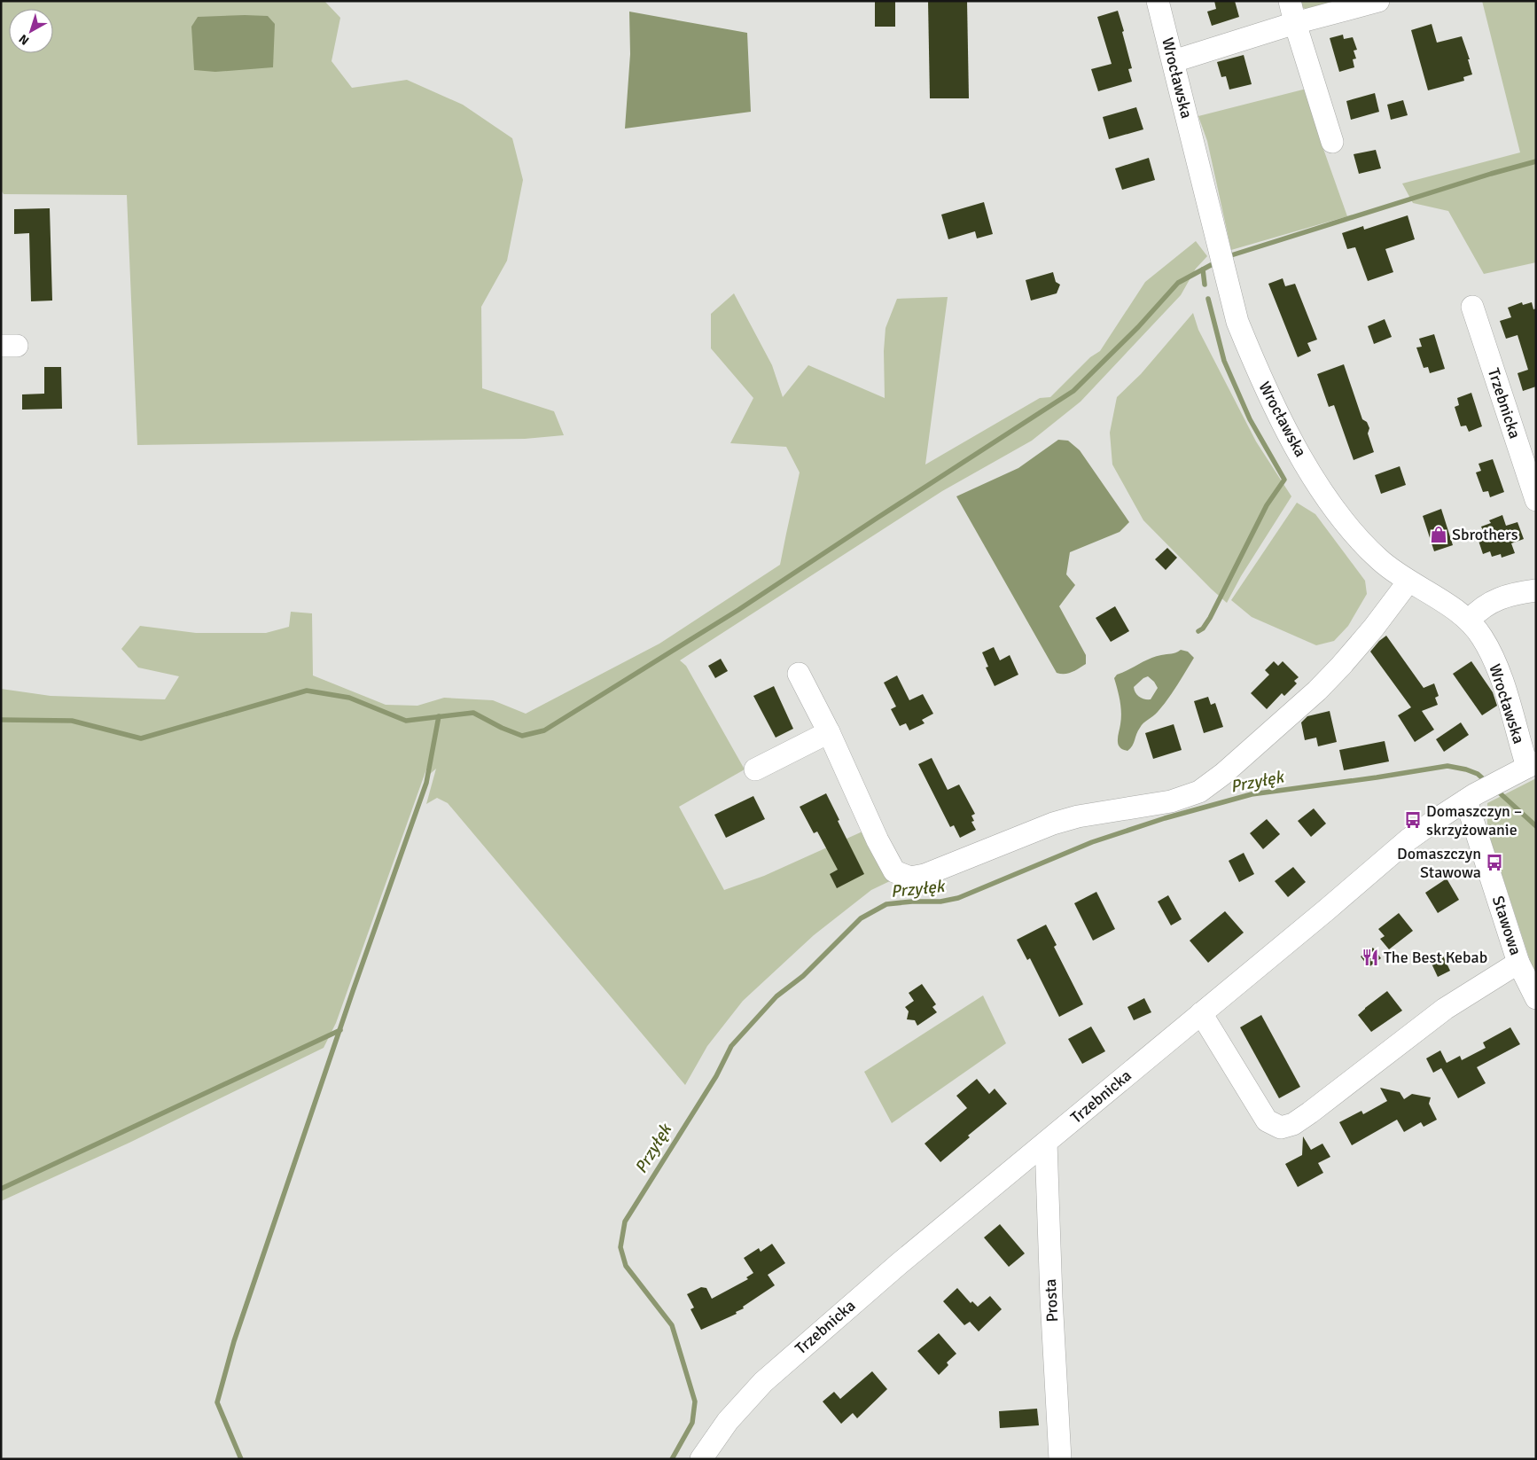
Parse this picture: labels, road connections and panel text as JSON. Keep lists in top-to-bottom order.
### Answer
{
  "streets": {
    "street": [
      "Wrocławska",
      "Trzebnicka",
      "Stawowa",
      "Prosta"
    ]
  },
  "crossings": [
    ["Wrocławska", "Trzebnicka"],
    ["Trzebnicka", "Stawowa"],
    ["Trzebnicka", "Prosta"]
  ],
  "water": ["Przyłęk"],
  "places": {
    "shop": ["Sbrothers"],
    "bus stop": ["Domaszczyn – skrzyżowanie", "Domaszczyn Stawowa"],
    "restaurant": ["The Best Kebab"]
  },
  "north": "bottom left"
}
